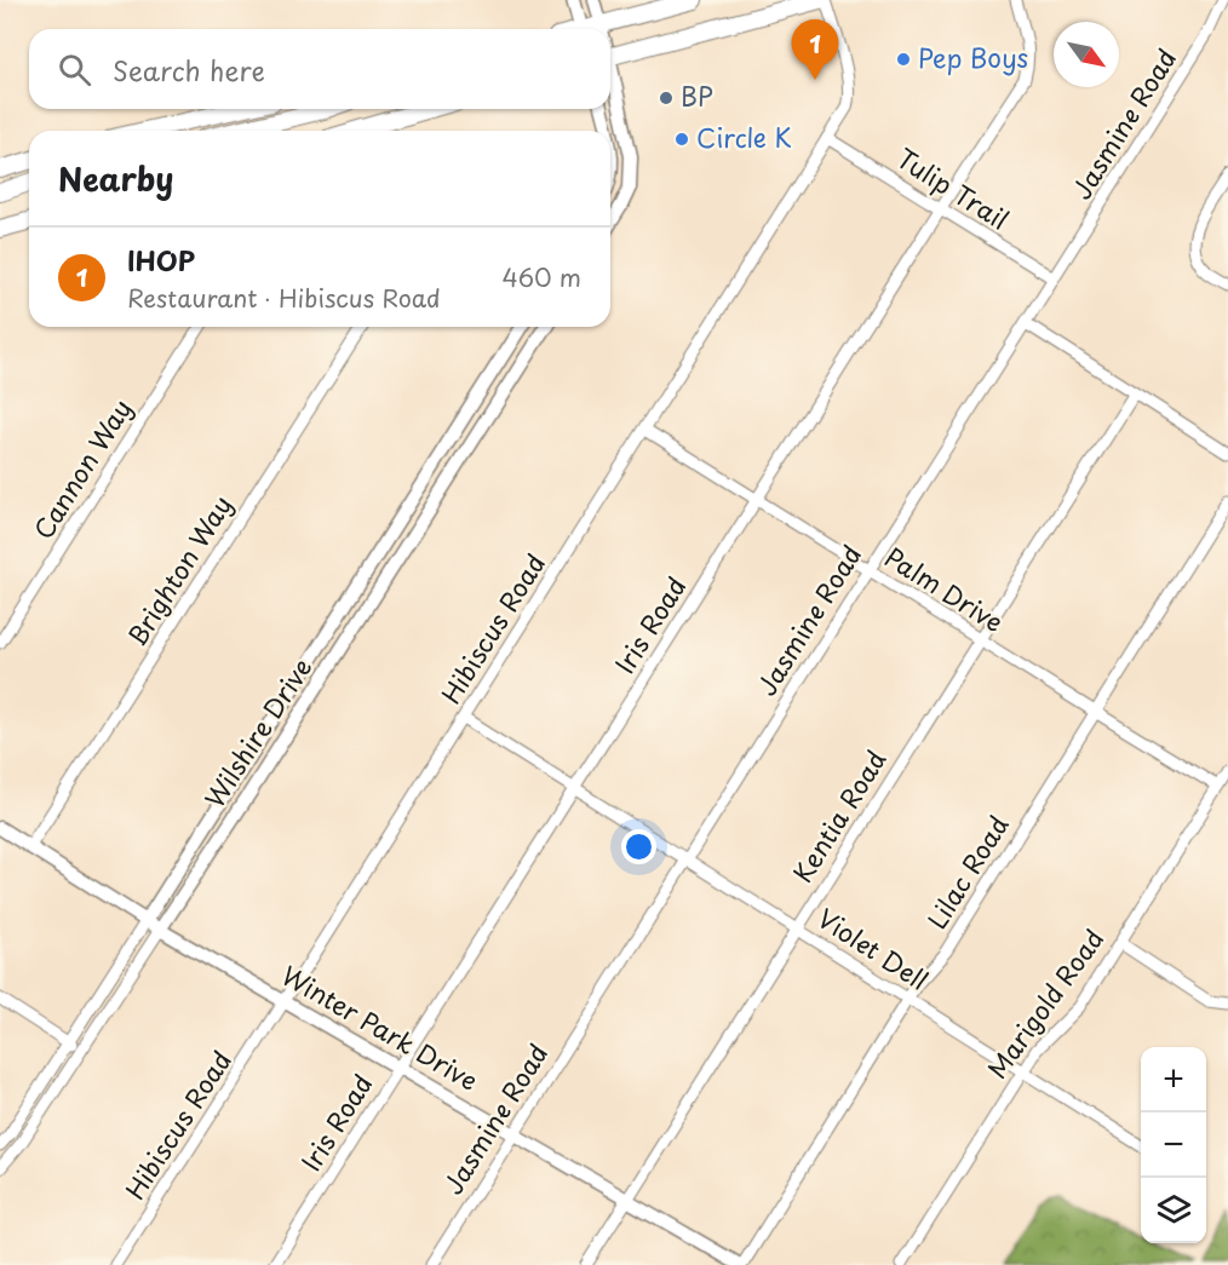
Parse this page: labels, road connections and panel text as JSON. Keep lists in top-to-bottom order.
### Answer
{
  "streets": {
    "street": [
      "Jasmine Road",
      "Tulip Trail",
      "Cannon Way",
      "Brighton Way",
      "Palm Drive",
      "Iris Road",
      "Hibiscus Road",
      "Wilshire Drive",
      "Kentia Road",
      "Lilac Road",
      "Violet Dell",
      "Marigold Road",
      "Winter Park Drive"
    ]
  },
  "crossings": [
    ["Jasmine Road", "Tulip Trail"],
    ["Jasmine Road", "Palm Drive"],
    ["Jasmine Road", "Violet Dell"],
    ["Jasmine Road", "Winter Park Drive"],
    ["Tulip Trail", "Iris Road"],
    ["Tulip Trail", "Hibiscus Road"],
    ["Brighton Way", "Winter Park Drive"],
    ["Palm Drive", "Iris Road"],
    ["Palm Drive", "Hibiscus Road"],
    ["Palm Drive", "Kentia Road"],
    ["Palm Drive", "Lilac Road"],
    ["Palm Drive", "Marigold Road"],
    ["Iris Road", "Violet Dell"],
    ["Iris Road", "Winter Park Drive"],
    ["Hibiscus Road", "Violet Dell"],
    ["Hibiscus Road", "Winter Park Drive"],
    ["Wilshire Drive", "Winter Park Drive"],
    ["Kentia Road", "Violet Dell"],
    ["Kentia Road", "Winter Park Drive"],
    ["Lilac Road", "Violet Dell"],
    ["Lilac Road", "Winter Park Drive"],
    ["Violet Dell", "Marigold Road"]
  ],
  "places": ["Pep Boys", "BP", "Circle K"],
  "north": "bottom right",
  "page": {
    "pins": "1",
    "search": "Search here",
    "heading": "Nearby",
    "list": [
      {
        "mark": "1",
        "name": "IHOP",
        "note": "Restaurant · Hibiscus Road",
        "value": "460 m"
      }
    ],
    "map_buttons": ["+", "−"]
  }
}
